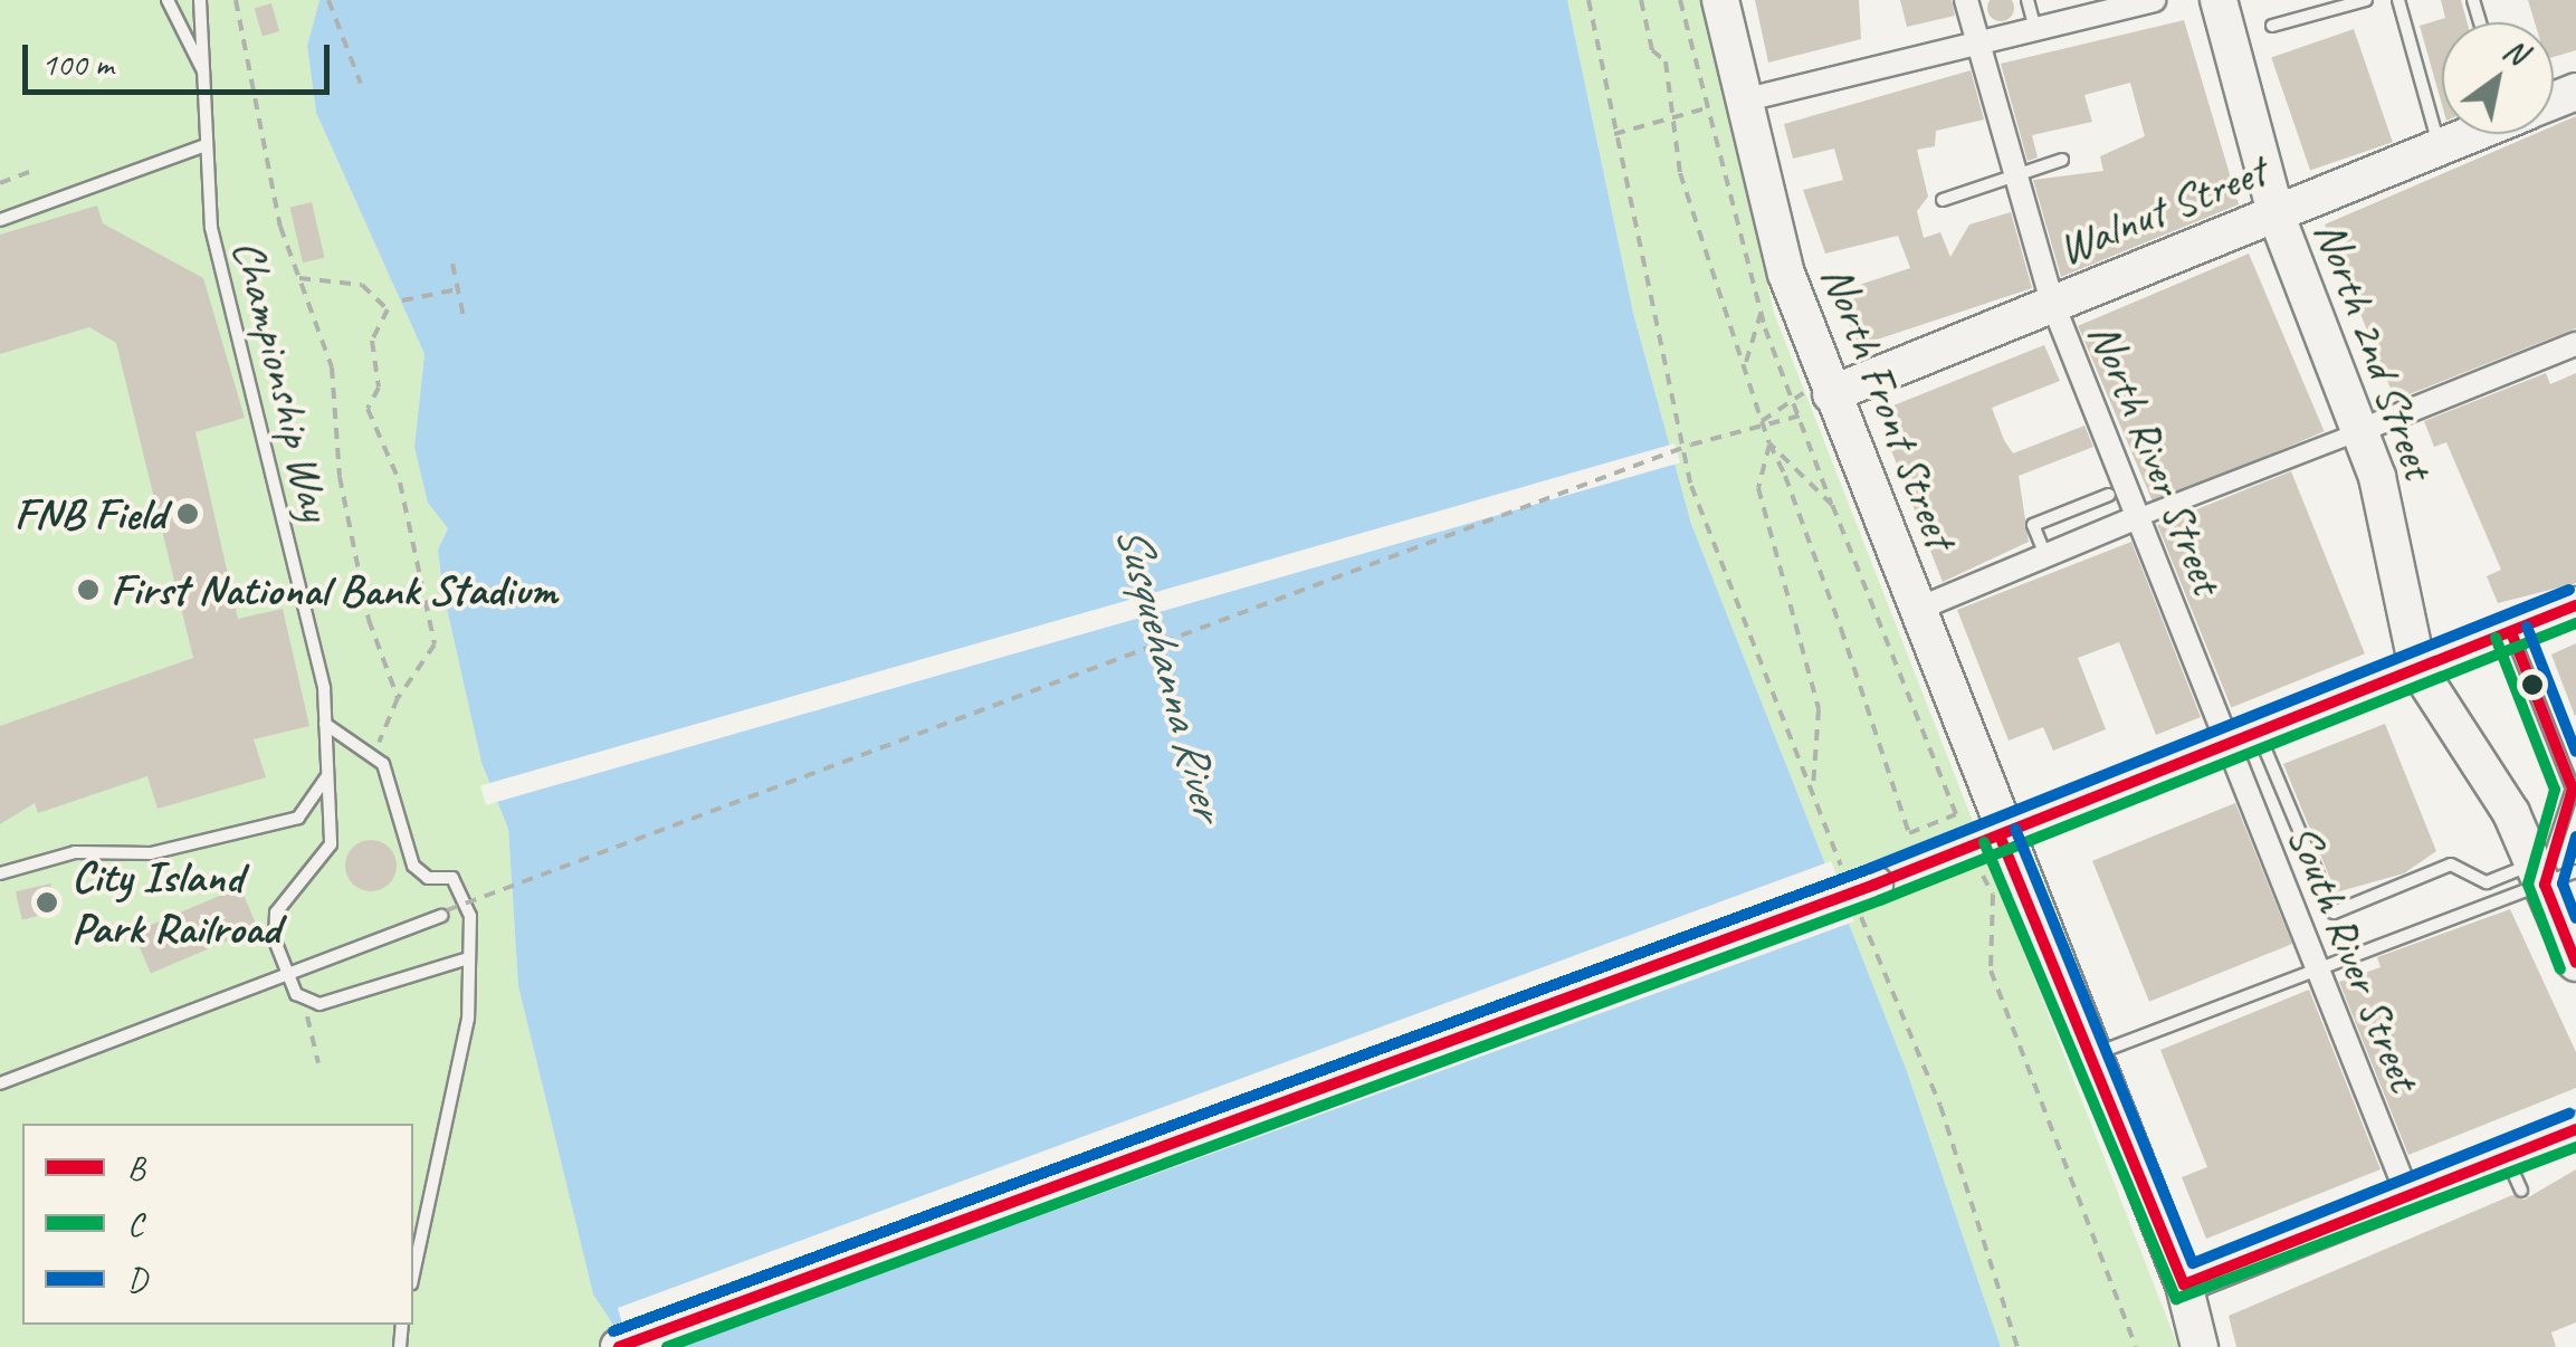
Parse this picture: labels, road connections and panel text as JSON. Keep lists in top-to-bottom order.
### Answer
{
  "streets": {
    "main road": ["Walnut Street", "North 2nd Street", "North Front Street"],
    "street": ["North River Street", "South River Street"],
    "lane": ["Championship Way"]
  },
  "crossings": [
    ["Walnut Street", "North 2nd Street"],
    ["Walnut Street", "North Front Street"],
    ["Walnut Street", "North River Street"],
    ["North River Street", "South River Street"]
  ],
  "water": ["Susquehanna River"],
  "places": ["FNB Field", "First National Bank Stadium", "City Island Park Railroad"],
  "lines": ["transit line D", "transit line B", "transit line C"],
  "legend": ["B", "C", "D"],
  "scale_bar": "100 m",
  "north": "top right"
}
